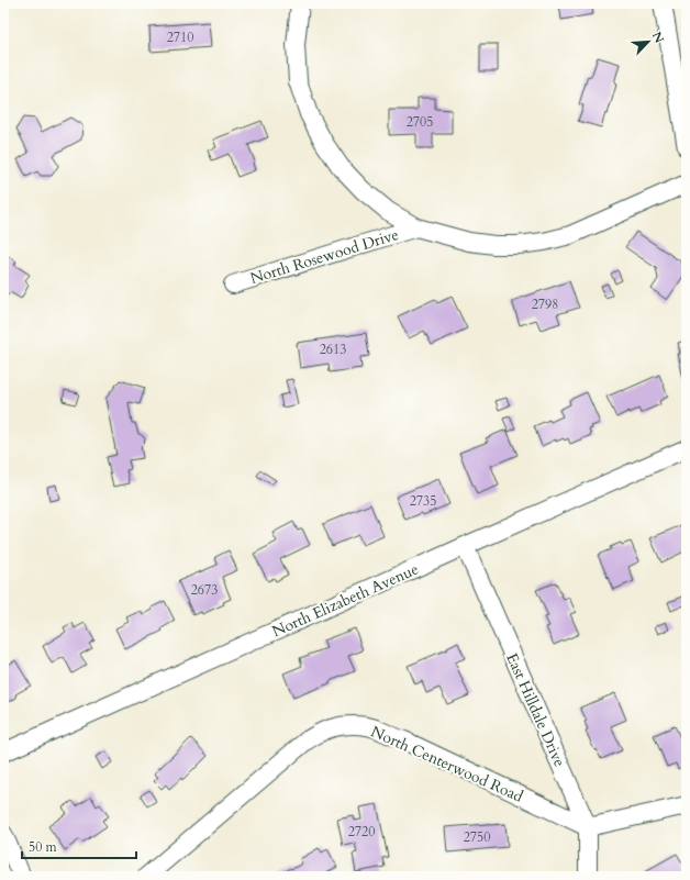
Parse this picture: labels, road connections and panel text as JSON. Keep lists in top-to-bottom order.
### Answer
{
  "streets": {
    "street": [
      "North Rosewood Drive",
      "North Elizabeth Avenue",
      "East Hilldale Drive",
      "North Centerwood Road"
    ]
  },
  "crossings": [
    ["North Elizabeth Avenue", "East Hilldale Drive"],
    ["East Hilldale Drive", "North Centerwood Road"]
  ],
  "house_numbers": [
    "2710",
    "2705",
    "2798",
    "2613",
    "2735",
    "2673",
    "2720",
    "2750"
  ],
  "scale_bar": "50 m",
  "north": "top right"
}
